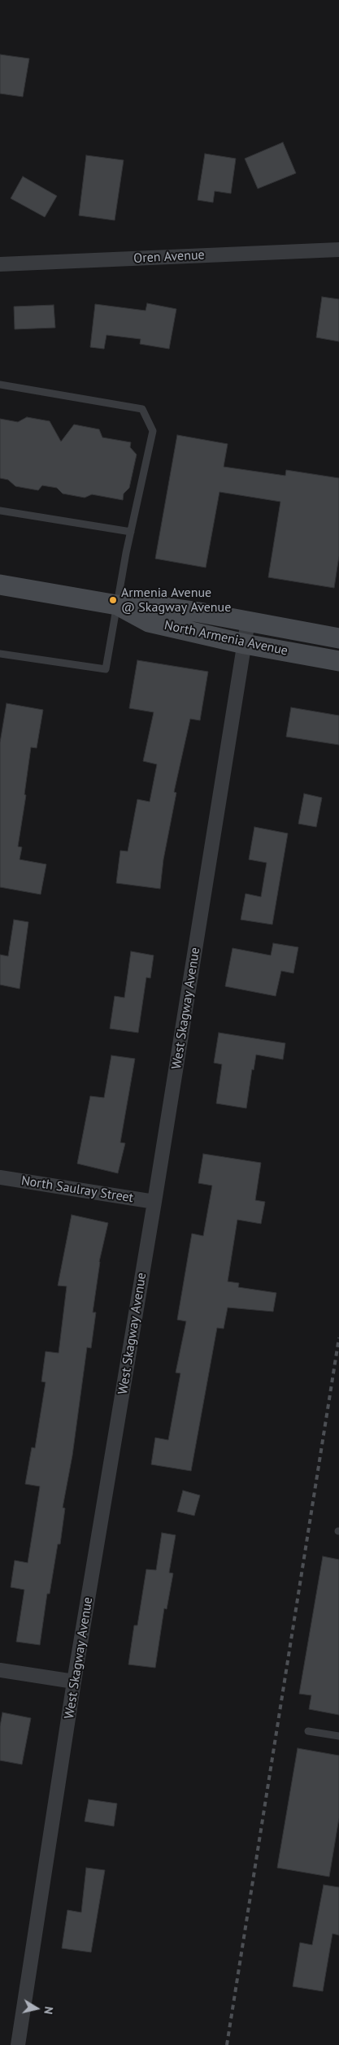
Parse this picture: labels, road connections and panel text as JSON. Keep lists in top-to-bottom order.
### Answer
{
  "streets": {
    "main road": ["North Armenia Avenue"],
    "street": ["Oren Avenue", "West Skagway Avenue", "North Saulray Street"]
  },
  "crossings": [
    ["North Armenia Avenue", "West Skagway Avenue"],
    ["West Skagway Avenue", "North Saulray Street"]
  ],
  "places": ["Armenia Avenue @ Skagway Avenue"],
  "north": "right"
}
